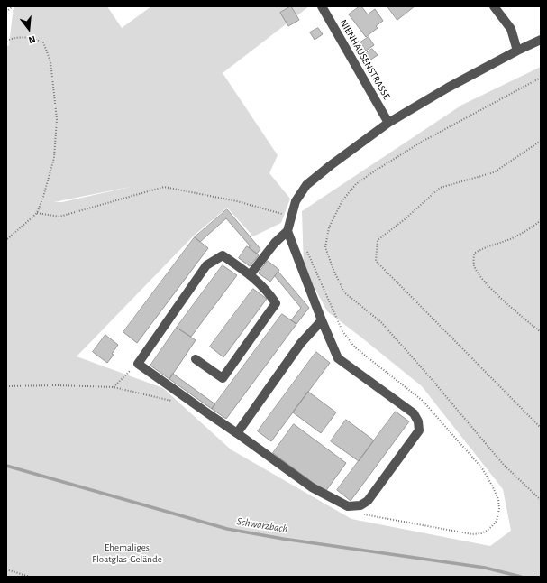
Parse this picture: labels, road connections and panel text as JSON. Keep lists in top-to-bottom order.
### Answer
{
  "streets": {
    "street": ["NIENHAUSENSTRASSE"]
  },
  "water": ["Schwarzbach"],
  "parks": ["Ehemaliges Floatglas-Gelände"],
  "north": "bottom"
}
